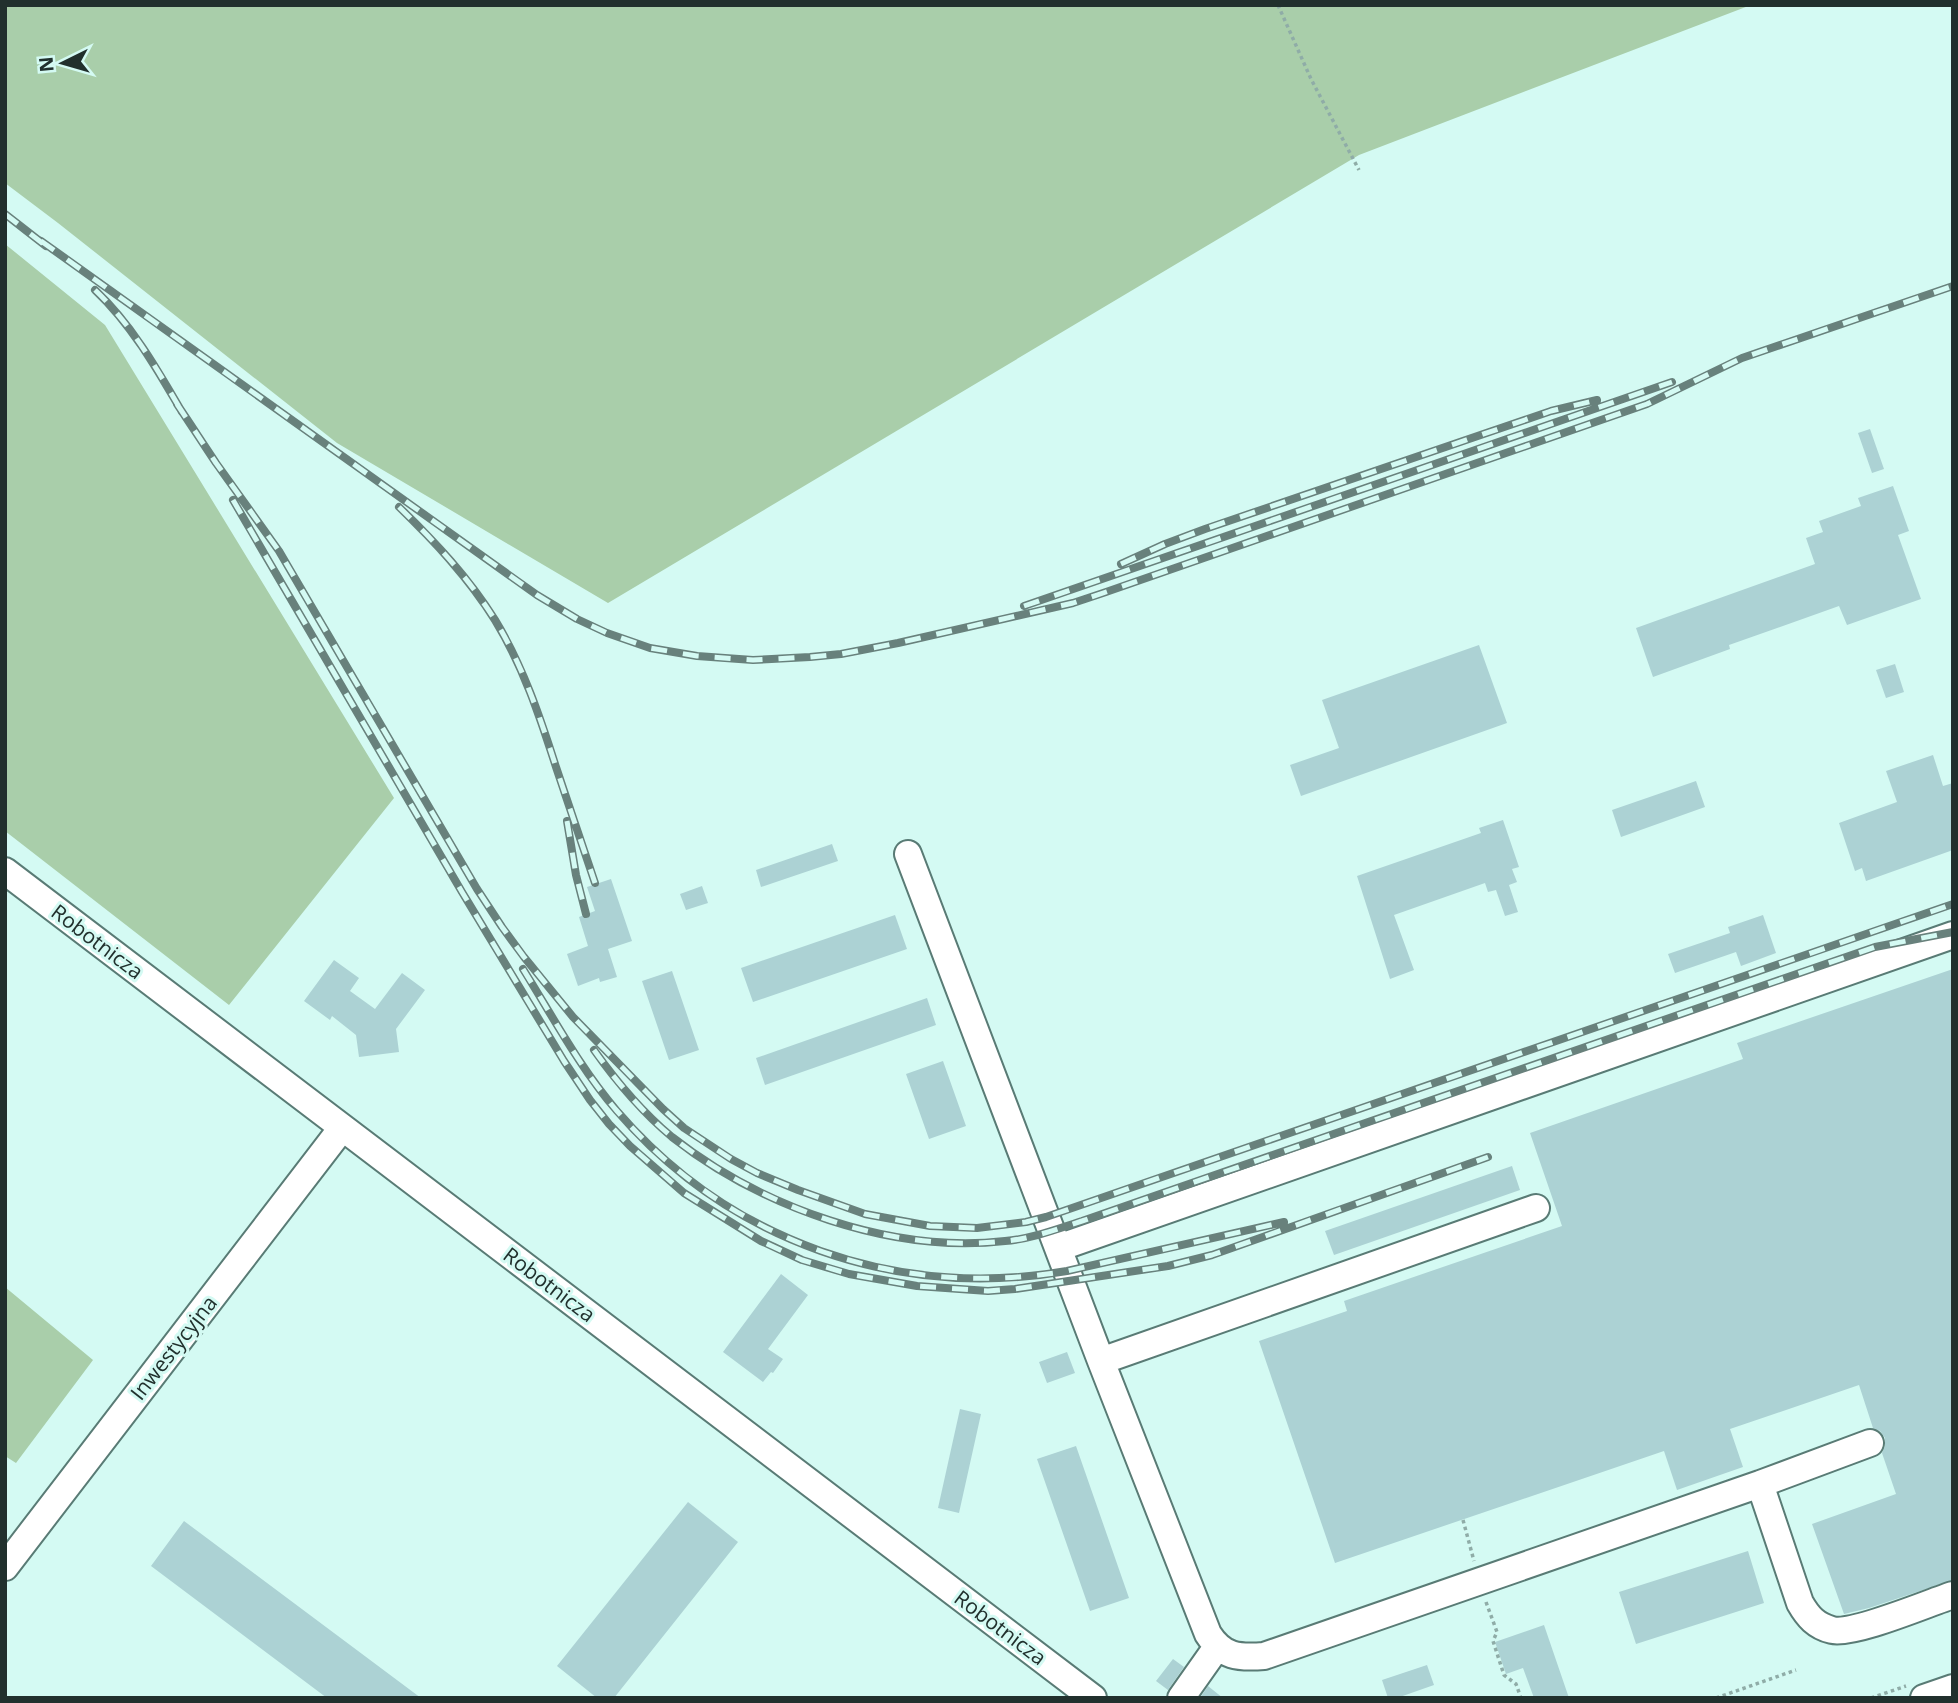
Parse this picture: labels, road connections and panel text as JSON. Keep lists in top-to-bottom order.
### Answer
{
  "streets": {
    "street": ["Robotnicza", "Inwestycyjna"]
  },
  "crossings": [
    ["Robotnicza", "Inwestycyjna"]
  ],
  "north": "left"
}
